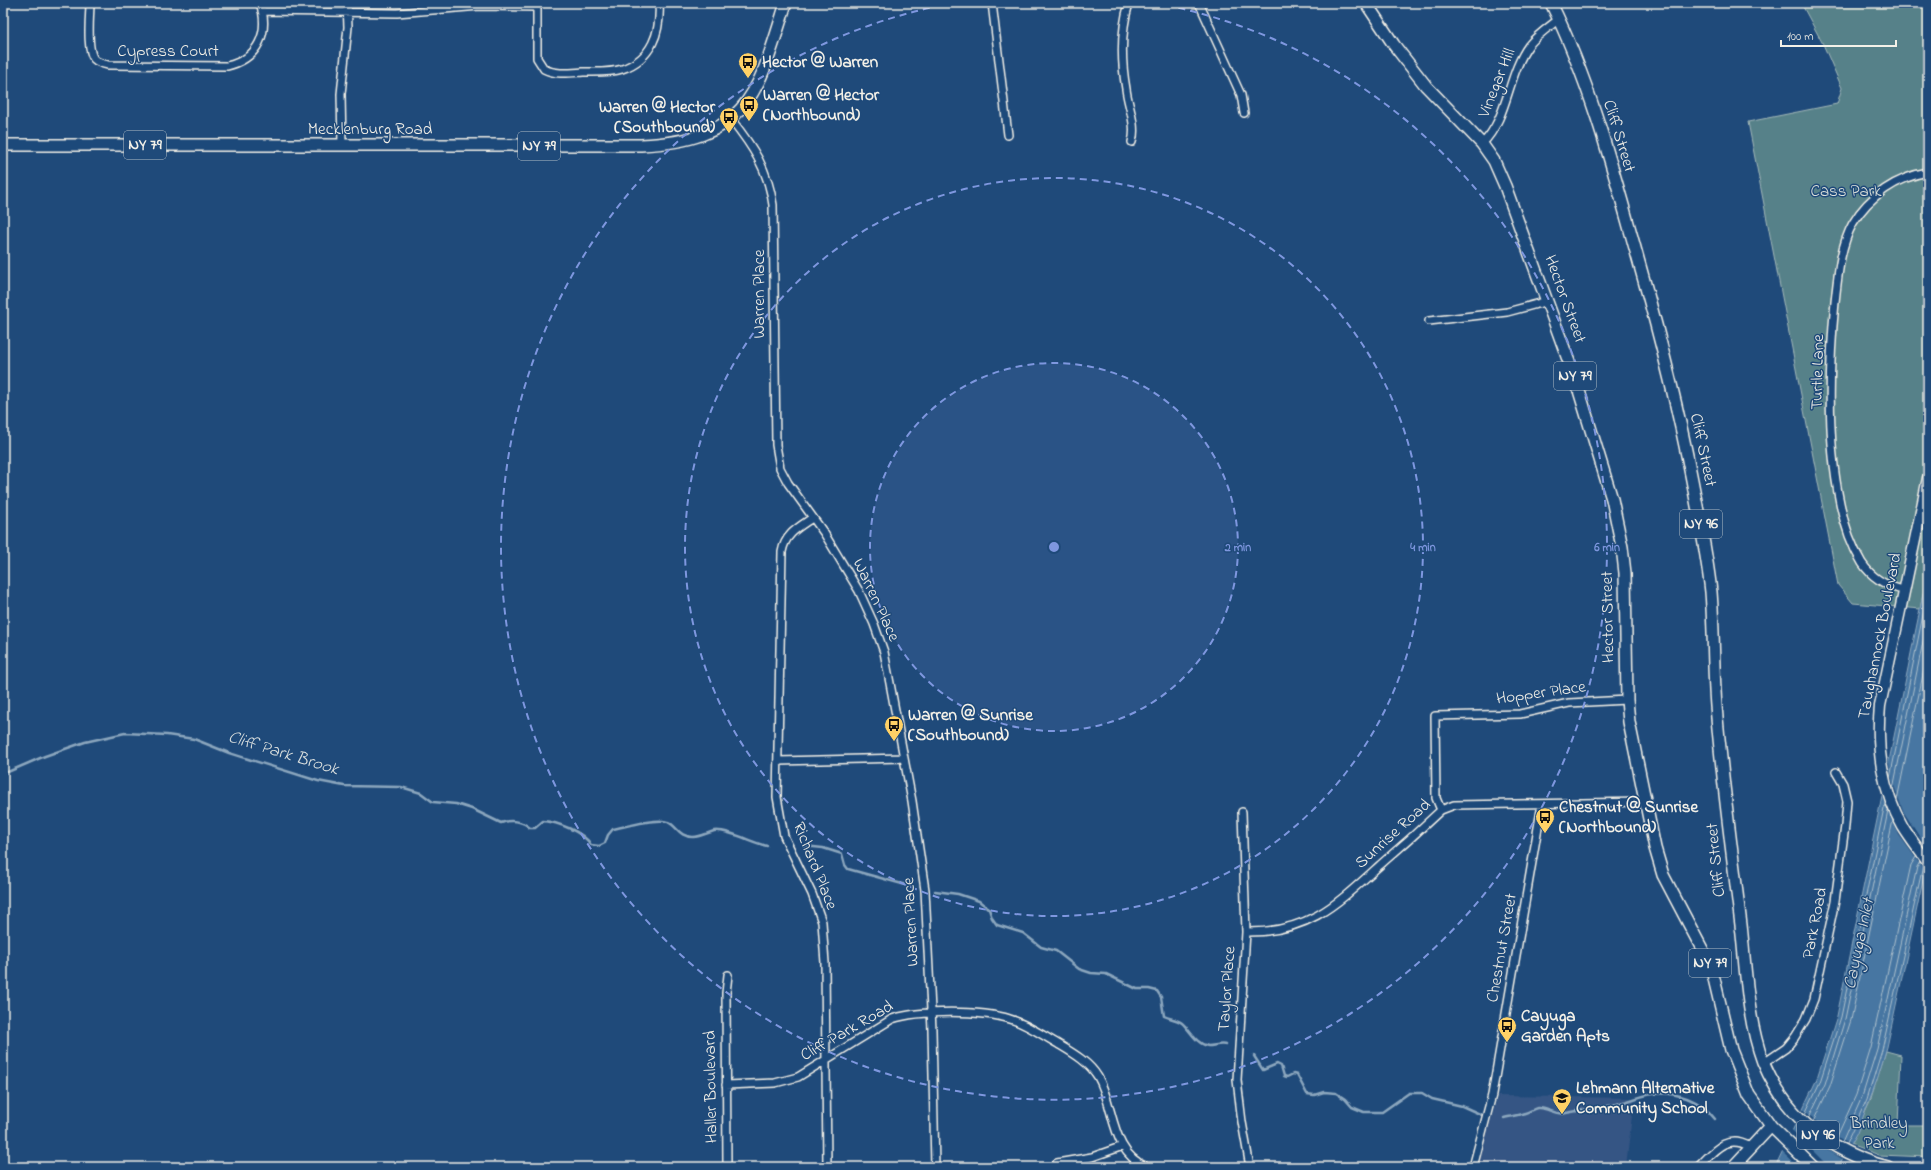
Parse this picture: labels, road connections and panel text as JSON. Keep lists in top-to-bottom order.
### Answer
{
  "streets": {
    "main road": [
      "Mecklenburg Road",
      "Cliff Street",
      "NY 79",
      "Hector Street",
      "NY 96",
      "Taughannock Boulevard"
    ],
    "street": [
      "Cypress Court",
      "Vinegar Hill",
      "Warren Place",
      "Turtle Lane",
      "Hopper Place",
      "Sunrise Road",
      "Richard Place",
      "Park Road",
      "Chestnut Street",
      "Taylor Place",
      "Cliff Park Road",
      "Haller Boulevard"
    ]
  },
  "crossings": [
    ["Vinegar Hill", "Cliff Street"],
    ["Vinegar Hill", "Hector Street"],
    ["Mecklenburg Road", "NY 79"],
    ["Mecklenburg Road", "Warren Place"],
    ["Cliff Street", "NY 96"],
    ["Cliff Street", "Park Road"],
    ["NY 79", "Warren Place"],
    ["NY 79", "Hector Street"],
    ["Warren Place", "Richard Place"],
    ["Warren Place", "Cliff Park Road"],
    ["Hector Street", "Hopper Place"],
    ["Hector Street", "Sunrise Road"],
    ["Turtle Lane", "Taughannock Boulevard"],
    ["NY 96", "Park Road"],
    ["Hopper Place", "Sunrise Road"],
    ["Sunrise Road", "Chestnut Street"],
    ["Sunrise Road", "Taylor Place"],
    ["Richard Place", "Cliff Park Road"],
    ["Cliff Park Road", "Haller Boulevard"]
  ],
  "water": ["Cliff Park Brook", "Cayuga Inlet"],
  "parks": ["Cass Park", "Brindley Park"],
  "places": {
    "bus stop": [
      "Hector @ Warren",
      "Warren @ Hector (Northbound)",
      "Warren @ Hector (Southbound)",
      "Warren @ Sunrise (Southbound)",
      "Chestnut @ Sunrise (Northbound)",
      "Cayuga Garden Apts"
    ],
    "school or university": ["Lehmann Alternative Community School"]
  },
  "scale_bar": "100 m",
  "rings": ["2 min", "4 min", "6 min"]
}
